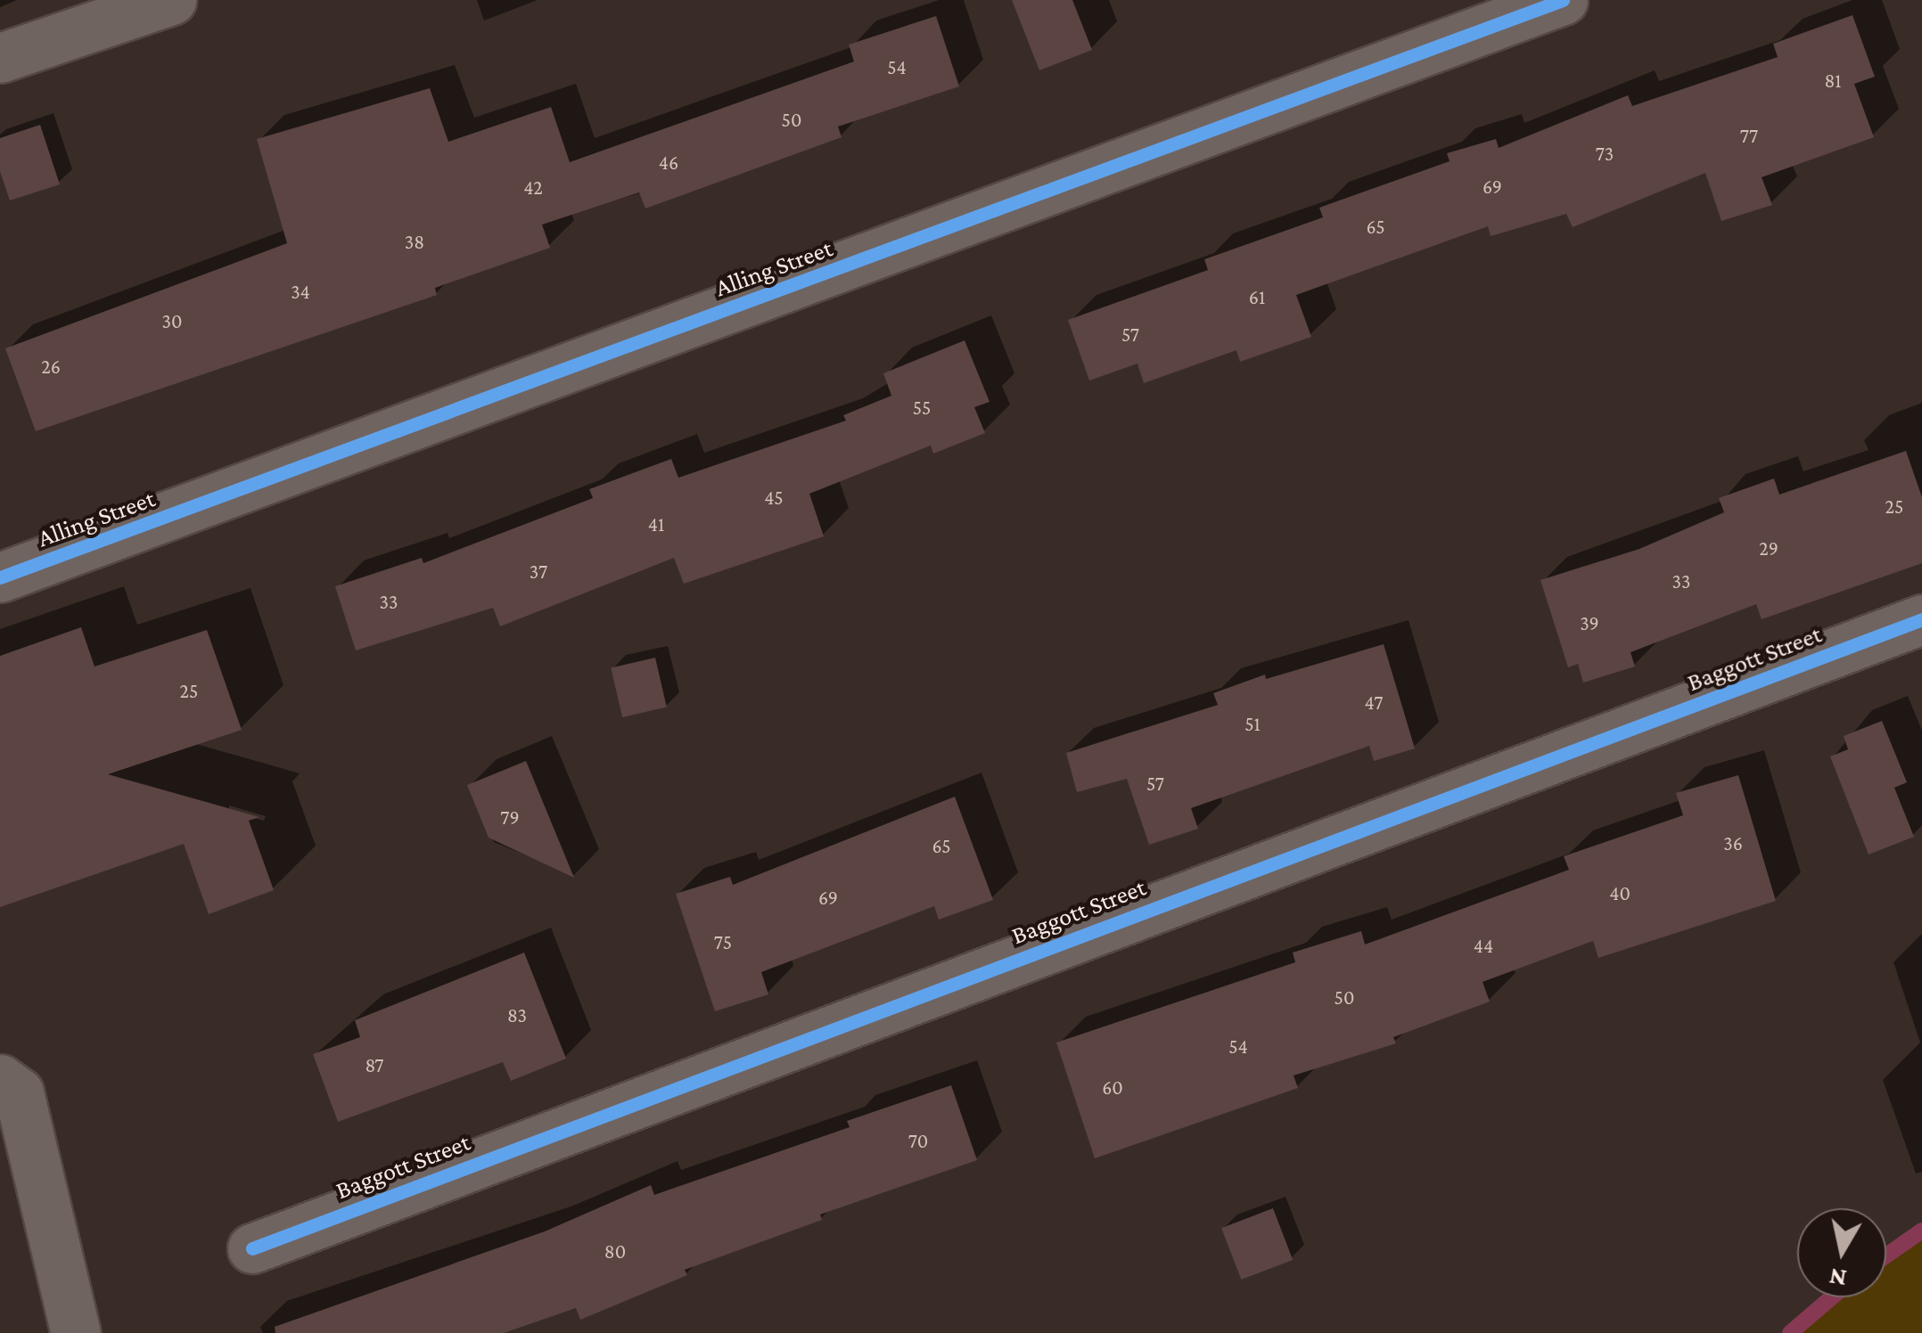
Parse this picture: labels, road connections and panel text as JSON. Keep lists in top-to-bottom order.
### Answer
{
  "streets": {
    "street": ["Alling Street", "Baggott Street"]
  },
  "house_numbers": [
    "54",
    "81",
    "50",
    "77",
    "73",
    "46",
    "69",
    "42",
    "65",
    "38",
    "34",
    "61",
    "30",
    "57",
    "26",
    "55",
    "45",
    "25",
    "41",
    "29",
    "37",
    "33",
    "33",
    "39",
    "25",
    "47",
    "51",
    "57",
    "79",
    "36",
    "65",
    "40",
    "69",
    "75",
    "44",
    "50",
    "83",
    "54",
    "87",
    "60",
    "70",
    "80"
  ],
  "north": "bottom"
}
